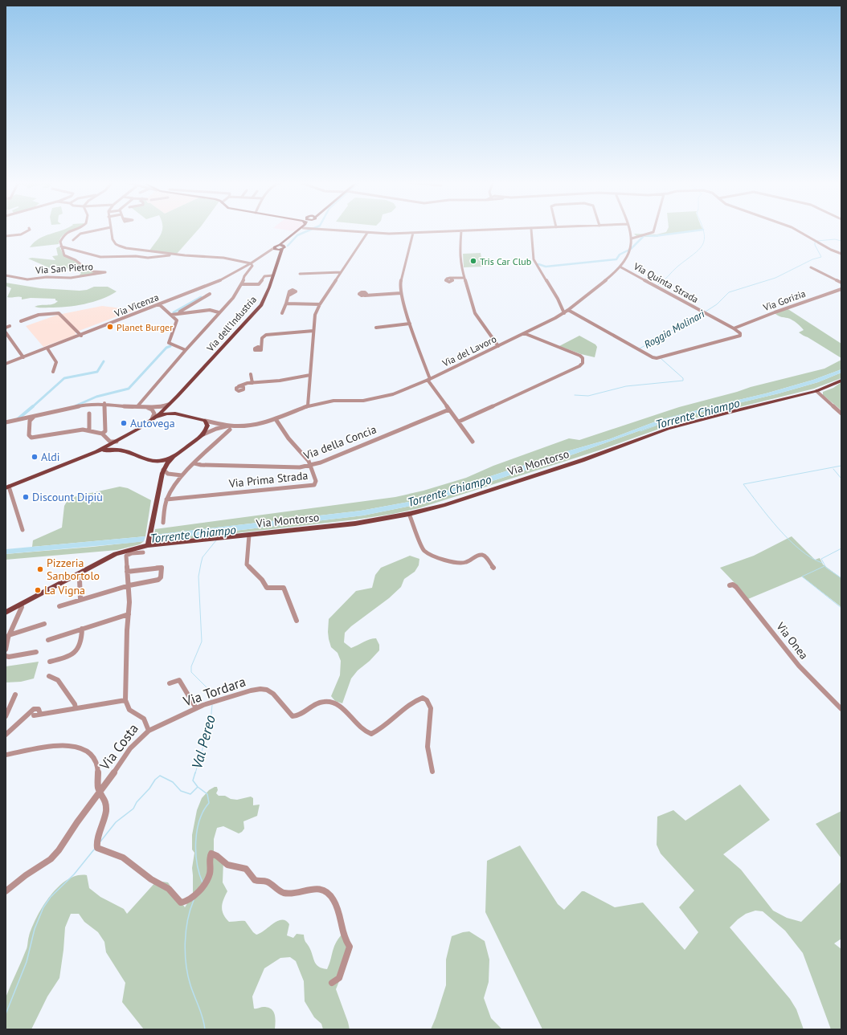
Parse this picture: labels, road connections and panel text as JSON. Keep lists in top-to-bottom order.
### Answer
{
  "streets": {
    "main road": ["Via Vicenza", "Via dell'Industria", "Via Montorso"],
    "street": [
      "Via San Pietro",
      "Via Quinta Strada",
      "Via Gorizia",
      "Via del Lavoro",
      "Via della Concia",
      "Via Prima Strada",
      "Via Onea",
      "Via Tordara",
      "Via Costa"
    ]
  },
  "crossings": [
    ["Via Quinta Strada", "Via Gorizia"],
    ["Via Quinta Strada", "Via del Lavoro"],
    ["Via Vicenza", "Via dell'Industria"],
    ["Via dell'Industria", "Via del Lavoro"],
    ["Via del Lavoro", "Via Prima Strada"],
    ["Via della Concia", "Via Prima Strada"],
    ["Via Tordara", "Via Costa"]
  ],
  "water": ["Roggia Molinari", "Torrente Chiampo", "Val Pereo"],
  "places": [
    "Tris Car Club",
    "Planet Burger",
    "Autovega",
    "Aldi",
    "Discount Dipiù",
    "Pizzeria Sanbortolo",
    "La Vigna"
  ]
}
